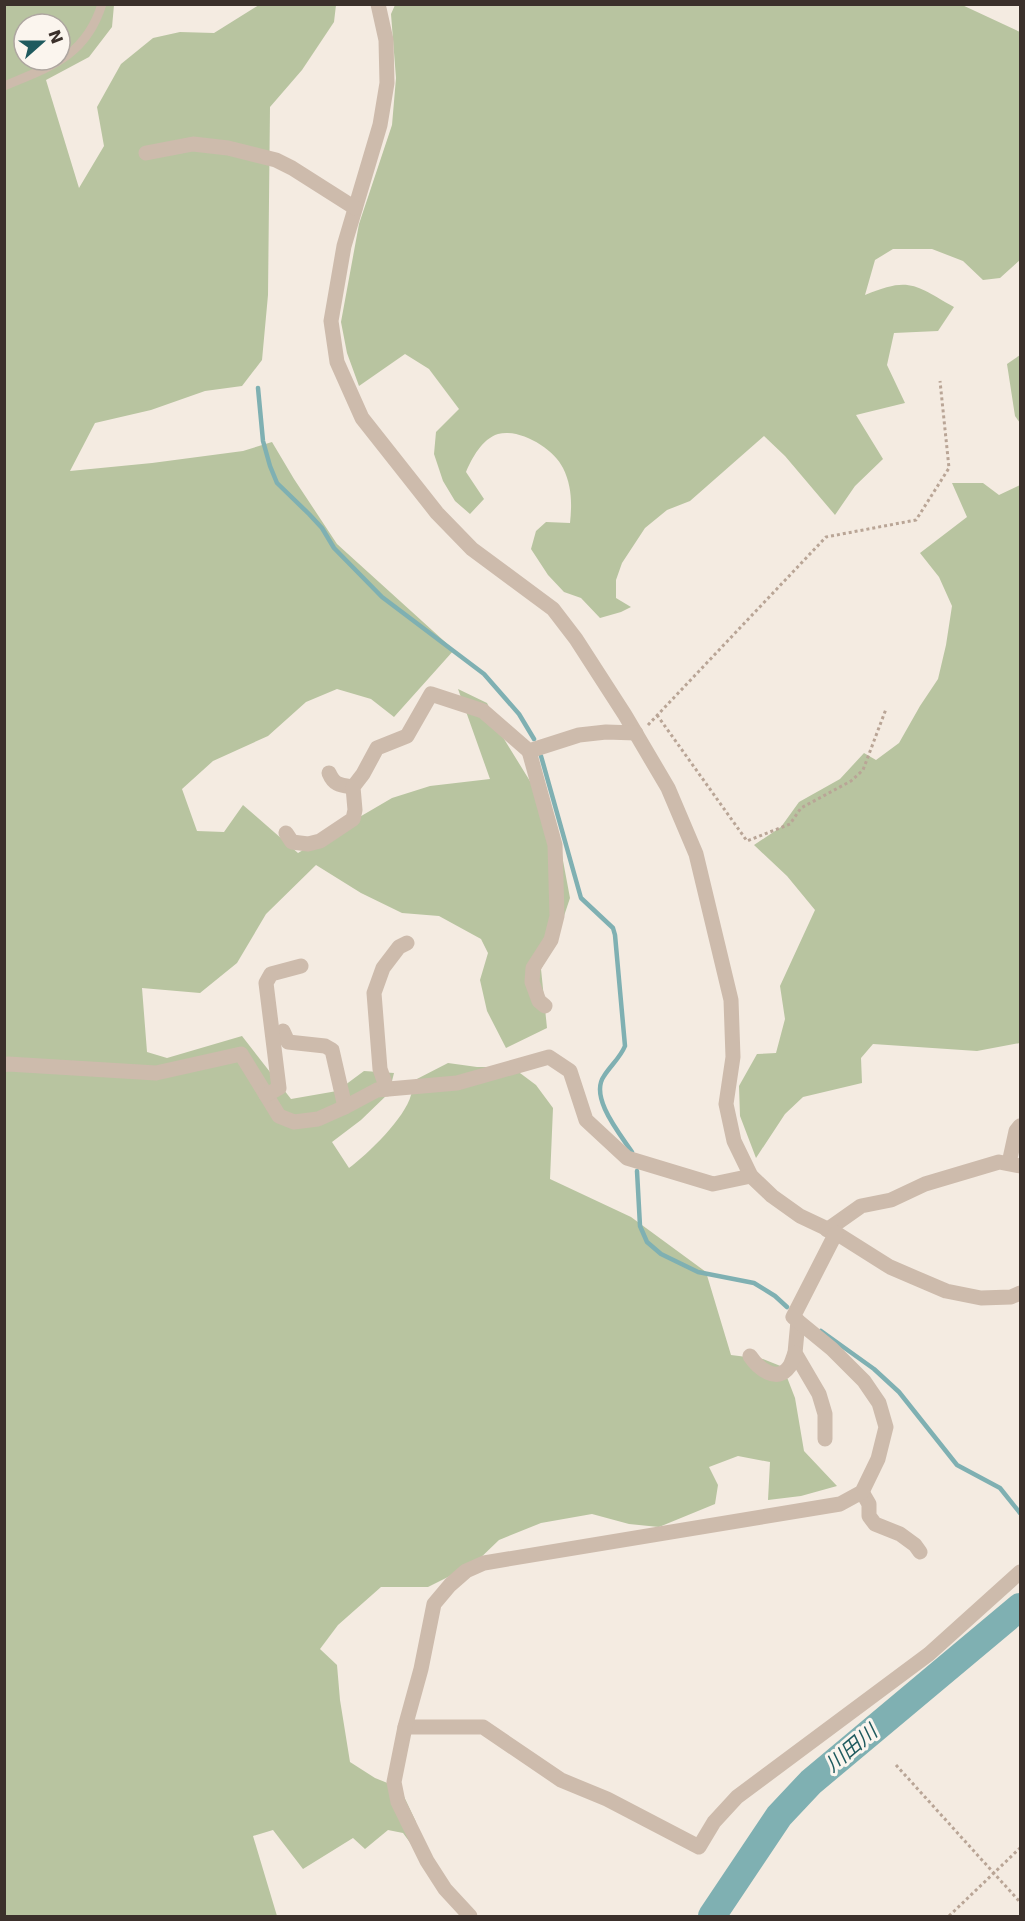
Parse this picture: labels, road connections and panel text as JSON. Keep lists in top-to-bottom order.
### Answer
{
  "water": ["川田川"],
  "north": "right"
}
